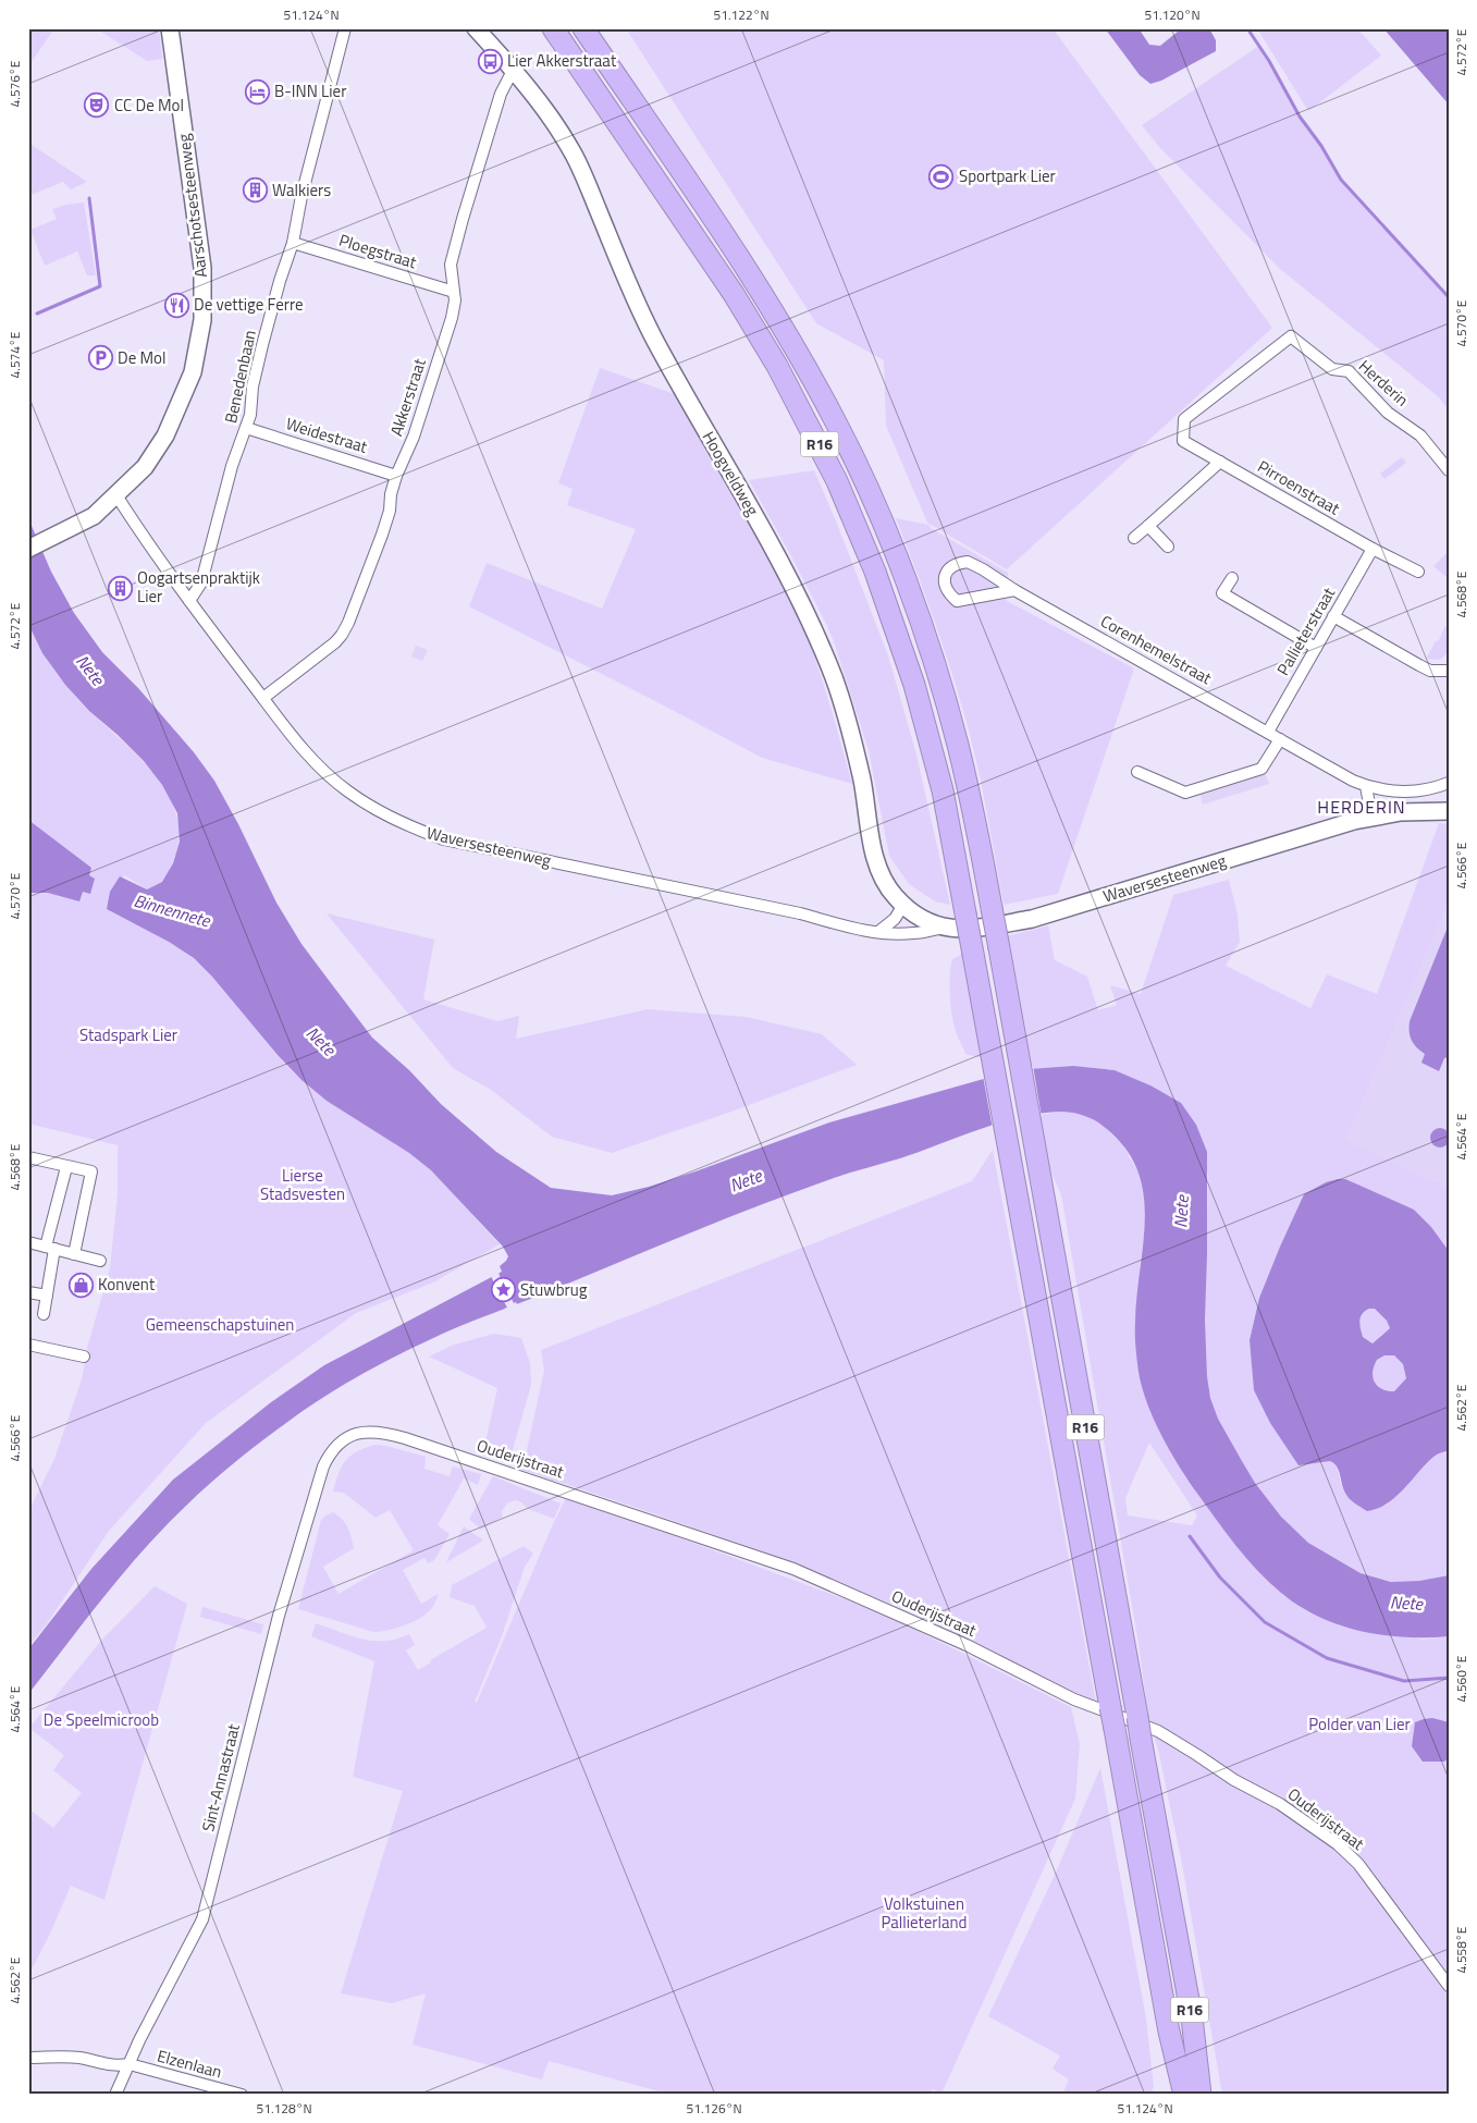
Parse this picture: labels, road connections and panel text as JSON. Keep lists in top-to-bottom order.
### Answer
{
  "streets": {
    "highway": ["R16"],
    "main road": ["Aarschotsesteenweg", "Hoogveldweg", "Waversesteenweg"],
    "street": [
      "Ploegstraat",
      "Benedenbaan",
      "Herderin",
      "Akkerstraat",
      "Weidestraat",
      "Pirroenstraat",
      "Pallieterstraat",
      "Corenhemelstraat",
      "Ouderijstraat",
      "Sint-Annastraat",
      "Elzenlaan"
    ]
  },
  "crossings": [
    ["Aarschotsesteenweg", "Waversesteenweg"],
    ["Ploegstraat", "Benedenbaan"],
    ["Ploegstraat", "Akkerstraat"],
    ["Benedenbaan", "Weidestraat"],
    ["Benedenbaan", "Waversesteenweg"],
    ["Herderin", "Pirroenstraat"],
    ["Akkerstraat", "Weidestraat"],
    ["Akkerstraat", "Hoogveldweg"],
    ["Akkerstraat", "Waversesteenweg"],
    ["Hoogveldweg", "Waversesteenweg"],
    ["Pirroenstraat", "Pallieterstraat"],
    ["Pallieterstraat", "Corenhemelstraat"],
    ["Ouderijstraat", "Sint-Annastraat"],
    ["Sint-Annastraat", "Elzenlaan"]
  ],
  "districts": ["HERDERIN"],
  "water": ["Nete", "Binnennete"],
  "parks": [
    "Stadspark Lier",
    "Lierse Stadsvesten",
    "Gemeenschapstuinen",
    "De Speelmicroob",
    "Polder van Lier",
    "Volkstuinen Pallieterland"
  ],
  "places": {
    "bus stop": ["Lier Akkerstraat"],
    "hotel": ["B-INN Lier"],
    "theatre": ["CC De Mol"],
    "sports": ["Sportpark Lier"],
    "building": ["Walkiers", "Oogartsenpraktijk Lier"],
    "restaurant": ["De vettige Ferre"],
    "parking": ["De Mol"],
    "shop": ["Konvent"],
    "place": ["Stuwbrug"]
  },
  "coordinates": [
    "51.124°N",
    "51.122°N",
    "51.120°N",
    "4.572°E",
    "4.576°E",
    "4.570°E",
    "4.574°E",
    "4.568°E",
    "4.566°E",
    "4.564°E",
    "4.562°E",
    "4.560°E",
    "4.558°E",
    "51.128°N",
    "51.126°N"
  ]
}
